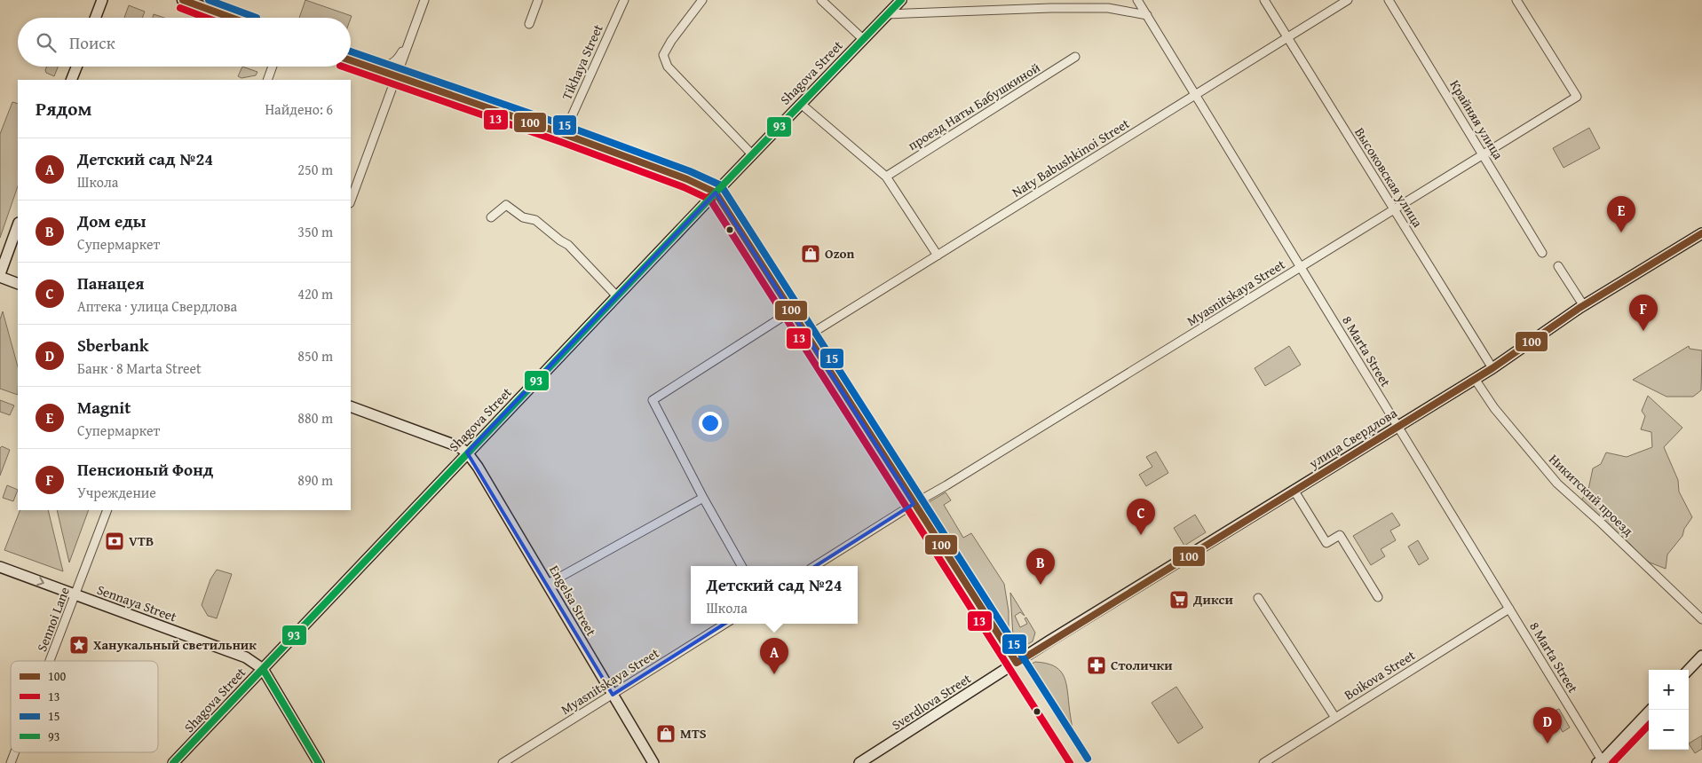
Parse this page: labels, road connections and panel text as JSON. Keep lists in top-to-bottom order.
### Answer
{
  "streets": {
    "main road": [
      "Shagova Street",
      "улица Свердлова",
      "Engelsa Street",
      "Sennaya Street",
      "Sverdlova Street"
    ],
    "street": [
      "Tikhaya Street",
      "проезд Наты Бабушкиной",
      "Крайняя улица",
      "Naty Babushkinoi Street",
      "Высоковская улица",
      "Myasnitskaya Street",
      "8 Marta Street",
      "Никитский проезд",
      "Sennoi Lane",
      "Boikova Street"
    ]
  },
  "crossings": [
    ["Shagova Street", "Engelsa Street"],
    ["Shagova Street", "Sennaya Street"],
    ["Крайняя улица", "Myasnitskaya Street"],
    ["Naty Babushkinoi Street", "Высоковская улица"],
    ["Naty Babushkinoi Street", "8 Marta Street"],
    ["Высоковская улица", "Myasnitskaya Street"],
    ["Высоковская улица", "улица Свердлова"],
    ["Myasnitskaya Street", "8 Marta Street"],
    ["Myasnitskaya Street", "Engelsa Street"],
    ["8 Marta Street", "улица Свердлова"],
    ["8 Marta Street", "Boikova Street"],
    ["улица Свердлова", "Никитский проезд"],
    ["улица Свердлова", "Sverdlova Street"],
    ["Sennaya Street", "Sennoi Lane"]
  ],
  "places": {
    "shop": ["Ozon", "MTS"],
    "bank": ["VTB"],
    "supermarket": ["Дикси"],
    "place": ["Ханукальный светильник"],
    "pharmacy": ["Столички"]
  },
  "lines": [
    "transit line 100",
    "transit line 15",
    "transit line 93",
    "transit line 13"
  ],
  "legend": [
    "100",
    "13",
    "15",
    "93"
  ],
  "page": {
    "search": "Поиск",
    "heading": ["Рядом", "Найдено: 6"],
    "list": [
      {
        "mark": "A",
        "name": "Детский сад №24",
        "note": "Школа",
        "value": "250 m"
      },
      {
        "mark": "B",
        "name": "Дом еды",
        "note": "Супермаркет",
        "value": "350 m"
      },
      {
        "mark": "C",
        "name": "Панацея",
        "note": "Аптека · улица Свердлова",
        "value": "420 m"
      },
      {
        "mark": "D",
        "name": "Sberbank",
        "note": "Банк · 8 Marta Street",
        "value": "850 m"
      },
      {
        "mark": "E",
        "name": "Magnit",
        "note": "Супермаркет",
        "value": "880 m"
      },
      {
        "mark": "F",
        "name": "Пенсионый Фонд",
        "note": "Учреждение",
        "value": "890 m"
      }
    ],
    "pins": [
      "E",
      "F",
      "C",
      "B",
      "A",
      "D"
    ],
    "popup": ["Детский сад №24", "Школа"],
    "map_buttons": ["+", "−"]
  }
}
